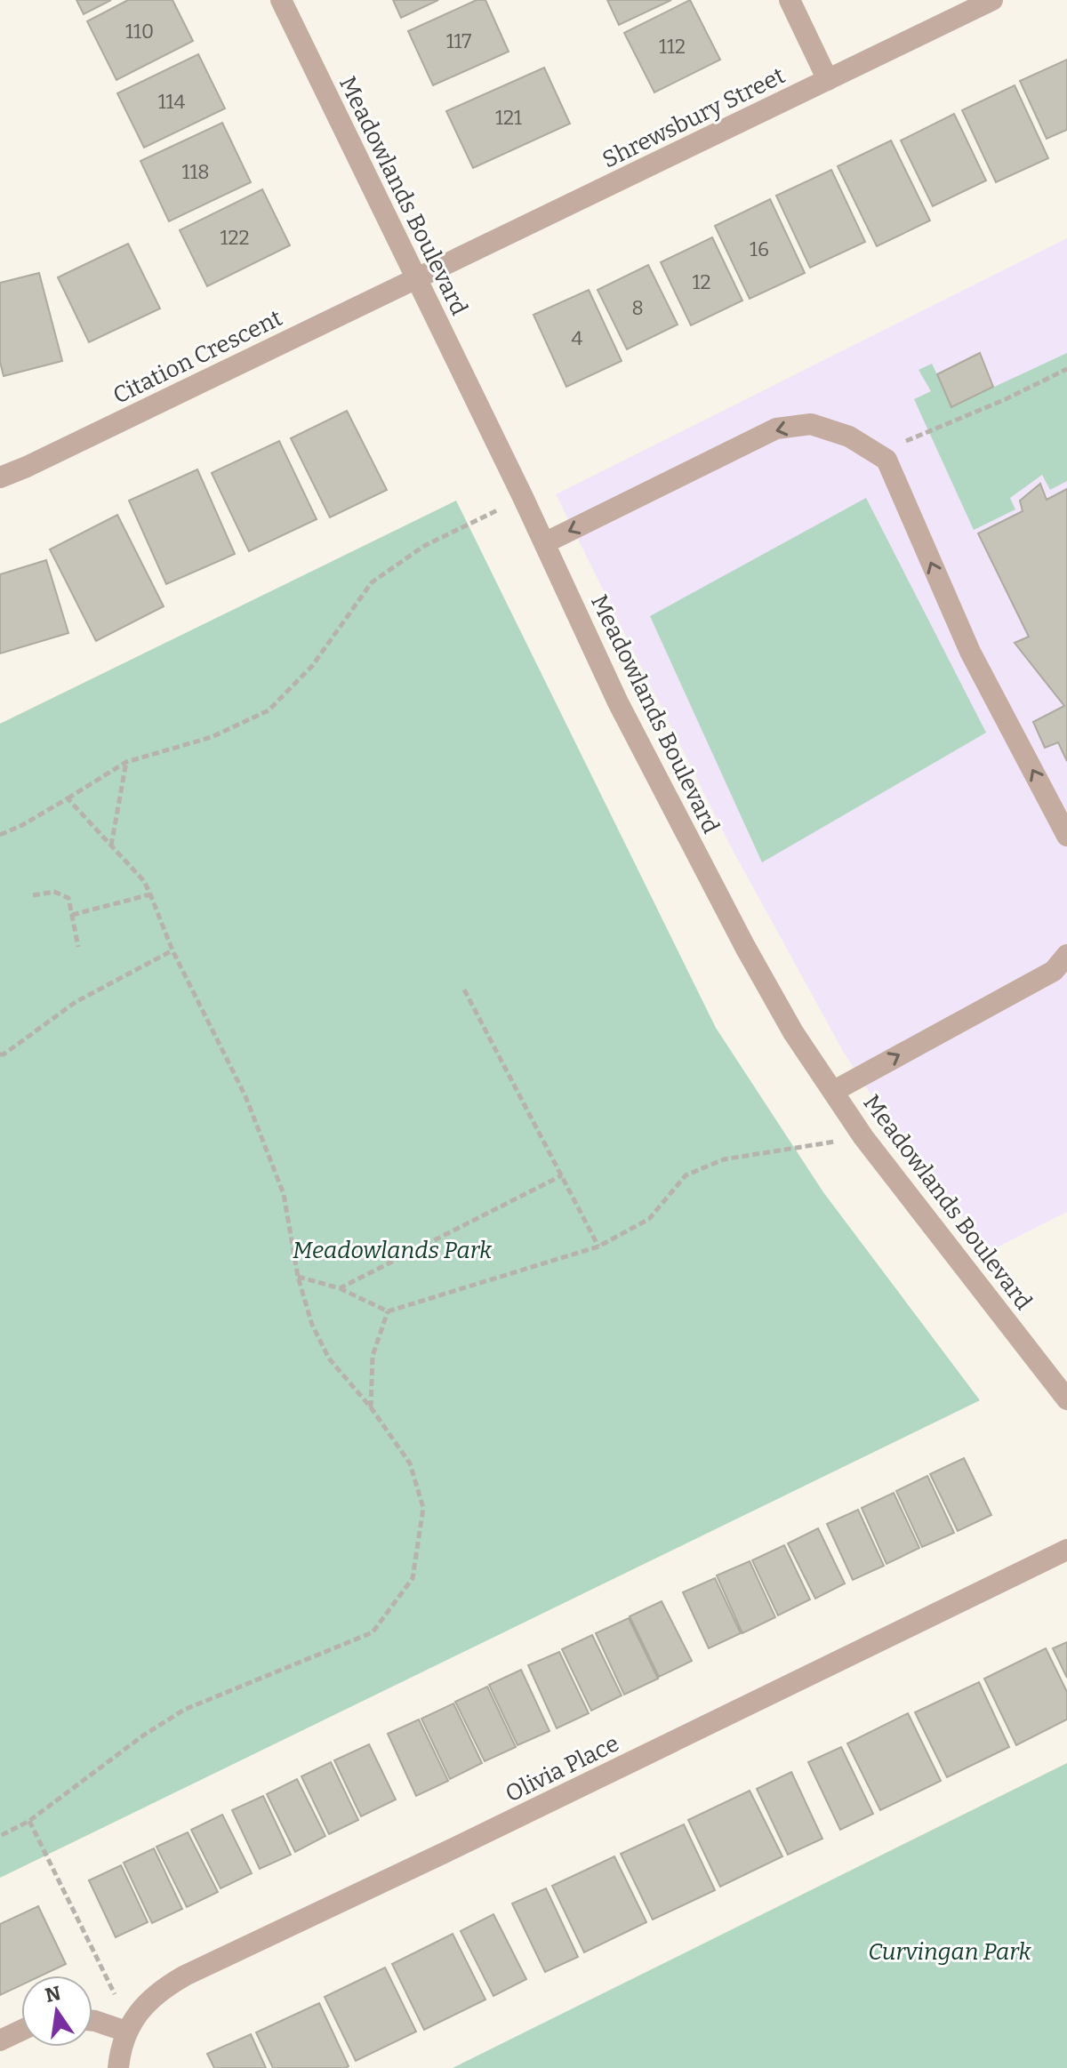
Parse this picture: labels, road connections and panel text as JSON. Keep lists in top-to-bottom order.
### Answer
{
  "streets": {
    "street": [
      "Shrewsbury Street",
      "Meadowlands Boulevard",
      "Citation Crescent",
      "Olivia Place"
    ]
  },
  "crossings": [
    ["Shrewsbury Street", "Meadowlands Boulevard"],
    ["Shrewsbury Street", "Citation Crescent"],
    ["Meadowlands Boulevard", "Citation Crescent"]
  ],
  "parks": ["Meadowlands Park", "Curvingan Park"],
  "house_numbers": [
    "110",
    "117",
    "112",
    "114",
    "121",
    "118",
    "122",
    "16",
    "12",
    "8",
    "4"
  ],
  "north": "top"
}
